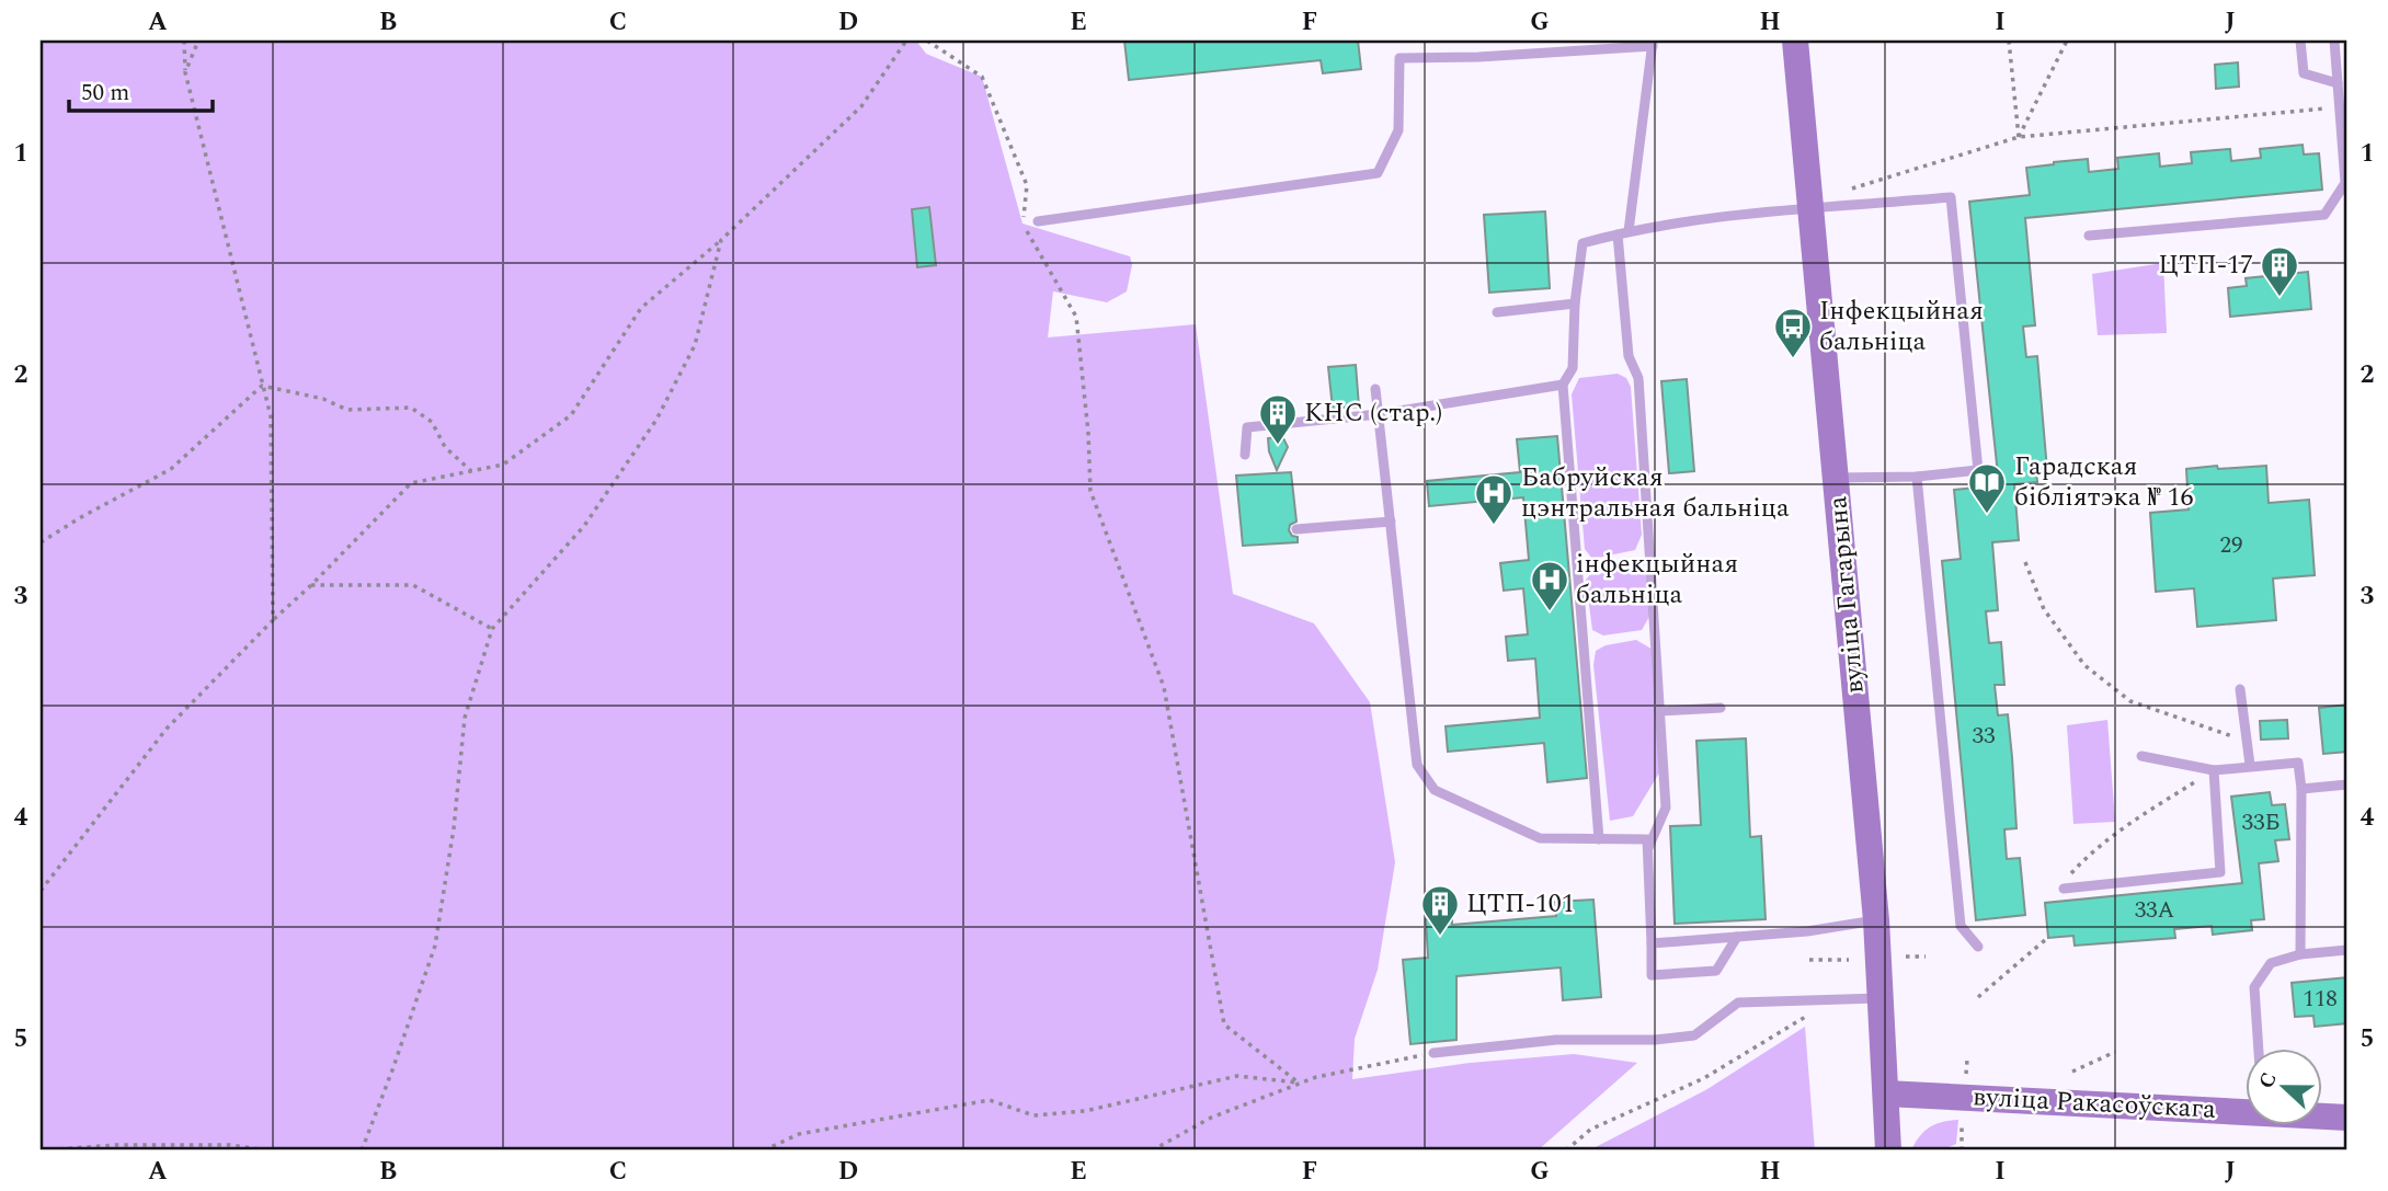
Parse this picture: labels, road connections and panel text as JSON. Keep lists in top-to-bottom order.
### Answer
{
  "streets": {
    "main road": ["вуліца Гагарына", "вуліца Ракасоўскага"]
  },
  "crossings": [
    ["вуліца Гагарына", "вуліца Ракасоўскага"]
  ],
  "places": {
    "building": ["ЦТП-17", "КНС (стар.)", "ЦТП-101"],
    "bus stop": ["Інфекцыйная бальніца"],
    "library": ["Гарадская бібліятэка № 16"],
    "hospital": ["Бабруйская цэнтральная бальніца", "інфекцыйная бальніца"]
  },
  "house_numbers": [
    "29",
    "33",
    "33Б",
    "33А",
    "118"
  ],
  "scale_bar": "50 m",
  "north": "left",
  "grid": {
    "columns": [
      "A",
      "B",
      "C",
      "D",
      "E",
      "F",
      "G",
      "H",
      "I",
      "J"
    ],
    "rows": [
      "1",
      "2",
      "3",
      "4",
      "5"
    ]
  }
}
